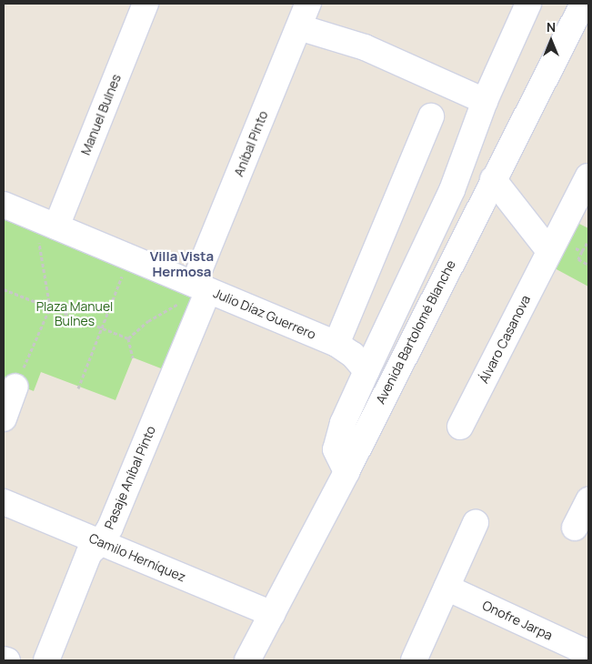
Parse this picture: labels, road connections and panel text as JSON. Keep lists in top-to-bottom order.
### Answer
{
  "streets": {
    "street": [
      "Manuel Bulnes",
      "Aníbal Pinto",
      "Julio Díaz Guerrero",
      "Avenida Bartolomé Blanche",
      "Álvaro Casanova",
      "Pasaje Aníbal Pinto",
      "Camilo Herníquez",
      "Onofre Jarpa"
    ]
  },
  "crossings": [
    ["Manuel Bulnes", "Julio Díaz Guerrero"],
    ["Aníbal Pinto", "Julio Díaz Guerrero"],
    ["Aníbal Pinto", "Pasaje Aníbal Pinto"],
    ["Julio Díaz Guerrero", "Avenida Bartolomé Blanche"],
    ["Julio Díaz Guerrero", "Pasaje Aníbal Pinto"],
    ["Avenida Bartolomé Blanche", "Camilo Herníquez"],
    ["Pasaje Aníbal Pinto", "Camilo Herníquez"]
  ],
  "districts": ["Villa Vista Hermosa"],
  "parks": ["Plaza Manuel Bulnes"],
  "north": "top"
}
